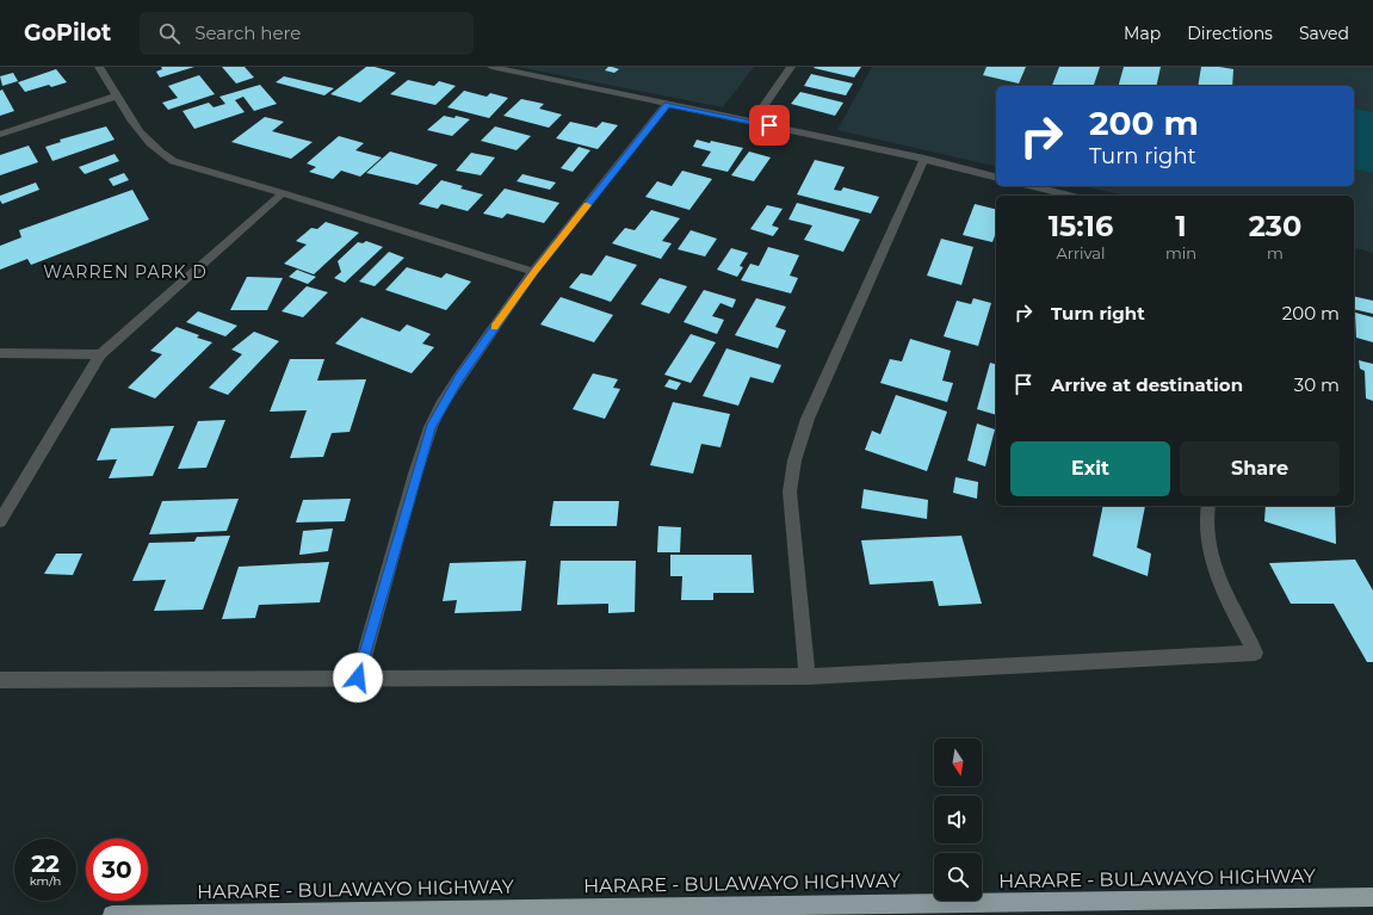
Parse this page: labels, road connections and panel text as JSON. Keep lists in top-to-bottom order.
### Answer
{
  "streets": {
    "highway": ["HARARE - BULAWAYO HIGHWAY"]
  },
  "districts": ["WARREN PARK D"],
  "north": "bottom",
  "page": {
    "header": "GoPilot",
    "search": "Search here",
    "nav": ["Map", "Directions", "Saved"],
    "turn": ["200 m", "Turn right"],
    "eta": [
      "15:16",
      "Arrival",
      "1",
      "min",
      "230",
      "m"
    ],
    "list": [
      {
        "name": "Turn right",
        "value": "200 m"
      },
      {
        "name": "Arrive at destination",
        "value": "30 m"
      }
    ],
    "buttons": ["Exit", "Share"],
    "speed": "22 km/h",
    "limit": "30"
  }
}
